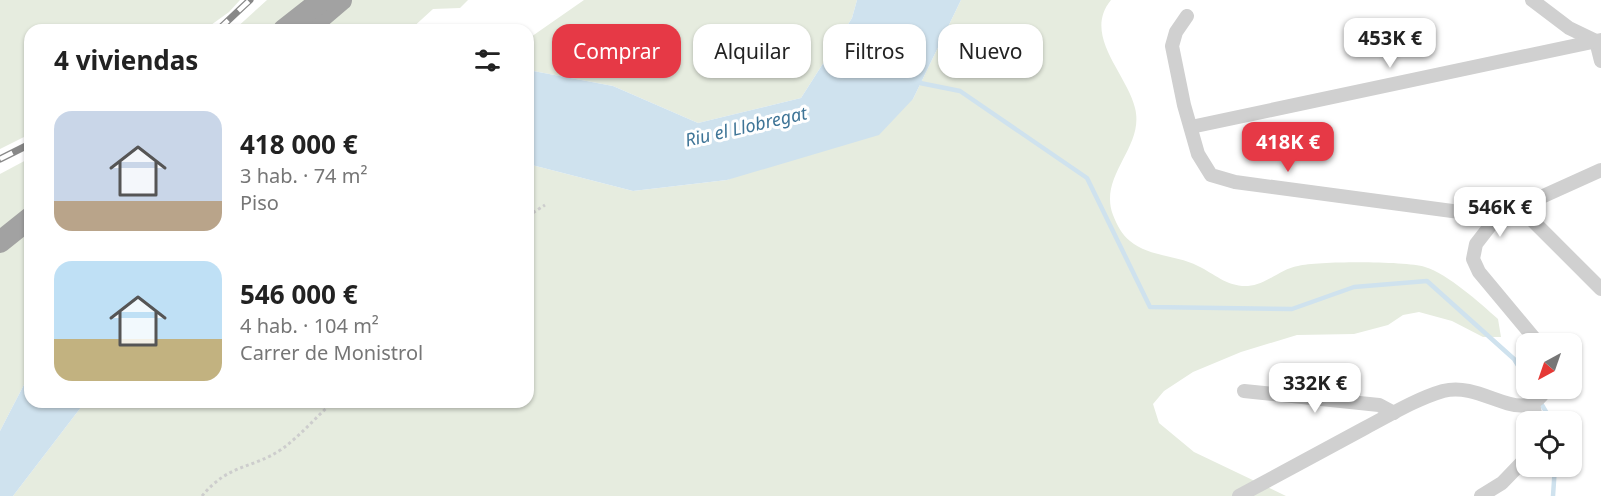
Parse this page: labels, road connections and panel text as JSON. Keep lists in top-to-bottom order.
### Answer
{
  "water": ["Riu el Llobregat"],
  "north": "bottom left",
  "page": {
    "price": [
      "453K €",
      "418K €",
      "546K €",
      "332K €"
    ],
    "chip": [
      "Comprar",
      "Alquilar",
      "Filtros",
      "Nuevo"
    ],
    "heading": "4 viviendas",
    "list": [
      {
        "name": "418 000 €",
        "note": "3 hab. · 74 m² · Piso"
      },
      {
        "name": "546 000 €",
        "note": "4 hab. · 104 m² · Carrer de Monistrol"
      }
    ]
  }
}
